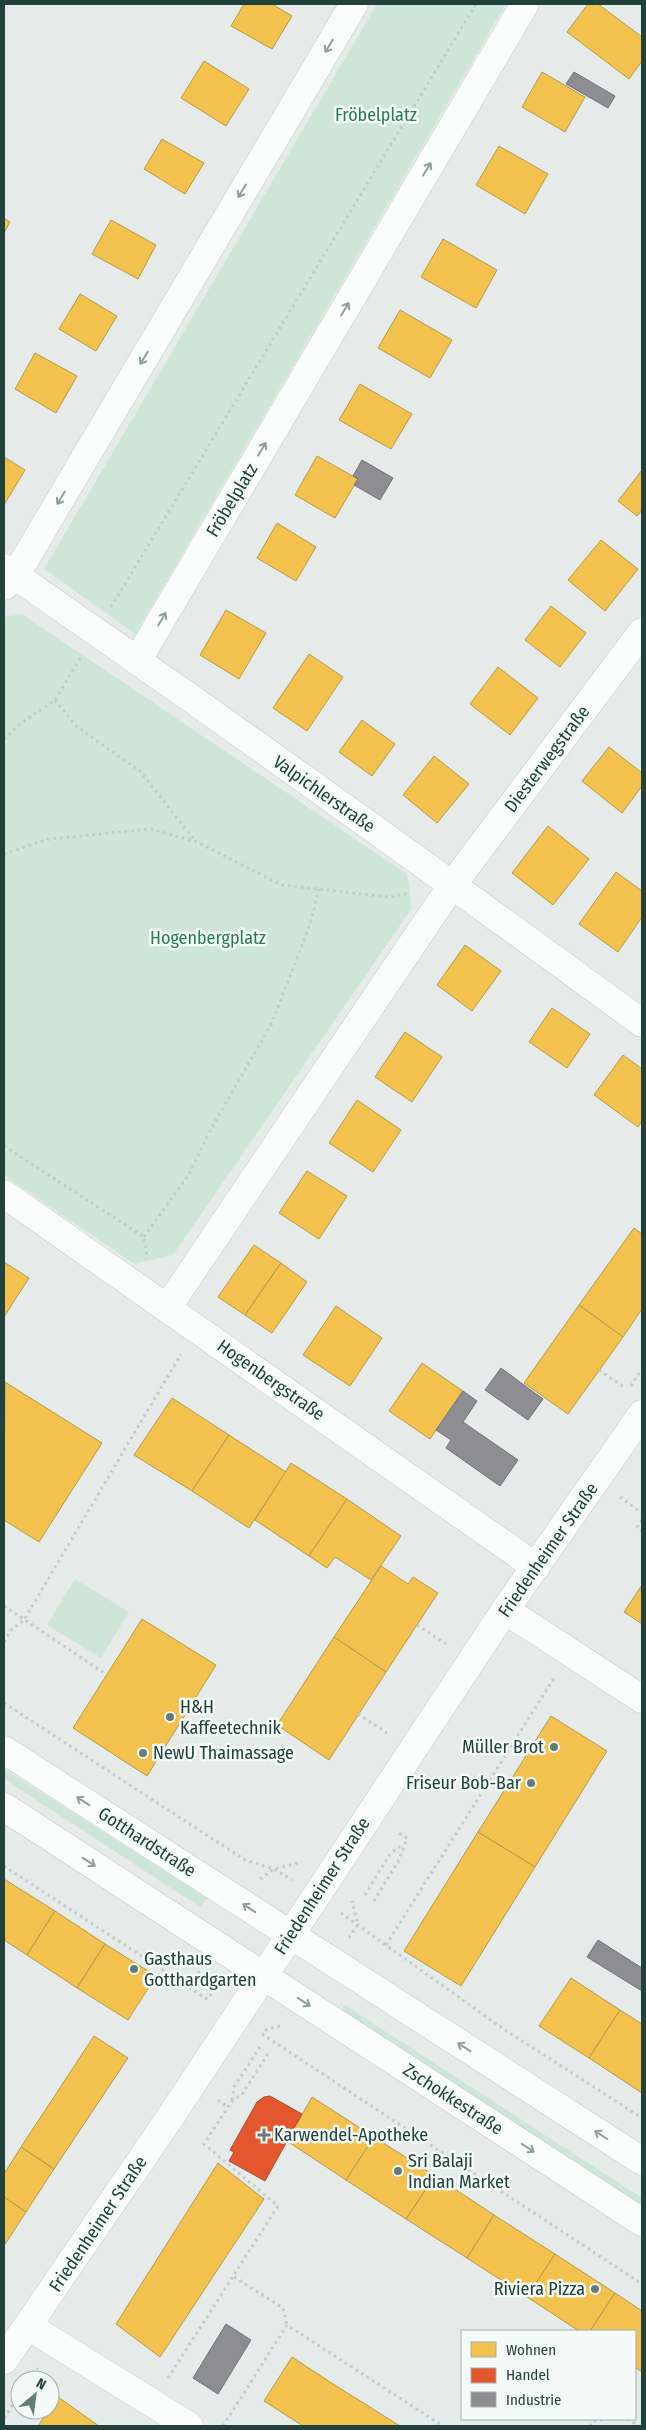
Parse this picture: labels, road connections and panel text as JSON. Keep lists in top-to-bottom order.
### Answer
{
  "streets": {
    "street": [
      "Fröbelplatz",
      "Diesterwegstraße",
      "Valpichlerstraße",
      "Hogenbergstraße",
      "Friedenheimer Straße",
      "Gotthardstraße",
      "Zschokkestraße"
    ]
  },
  "crossings": [
    ["Fröbelplatz", "Valpichlerstraße"],
    ["Diesterwegstraße", "Valpichlerstraße"],
    ["Hogenbergstraße", "Friedenheimer Straße"],
    ["Friedenheimer Straße", "Gotthardstraße"],
    ["Friedenheimer Straße", "Zschokkestraße"]
  ],
  "parks": ["Fröbelplatz", "Hogenbergplatz"],
  "places": {
    "other": [
      "H&H Kaffeetechnik",
      "Müller Brot",
      "NewU Thaimassage",
      "Friseur Bob-Bar",
      "Gasthaus Gotthardgarten",
      "Sri Balaji Indian Market",
      "Riviera Pizza"
    ],
    "health": ["Karwendel-Apotheke"]
  },
  "legend": ["Wohnen", "Handel", "Industrie"],
  "north": "top right"
}
